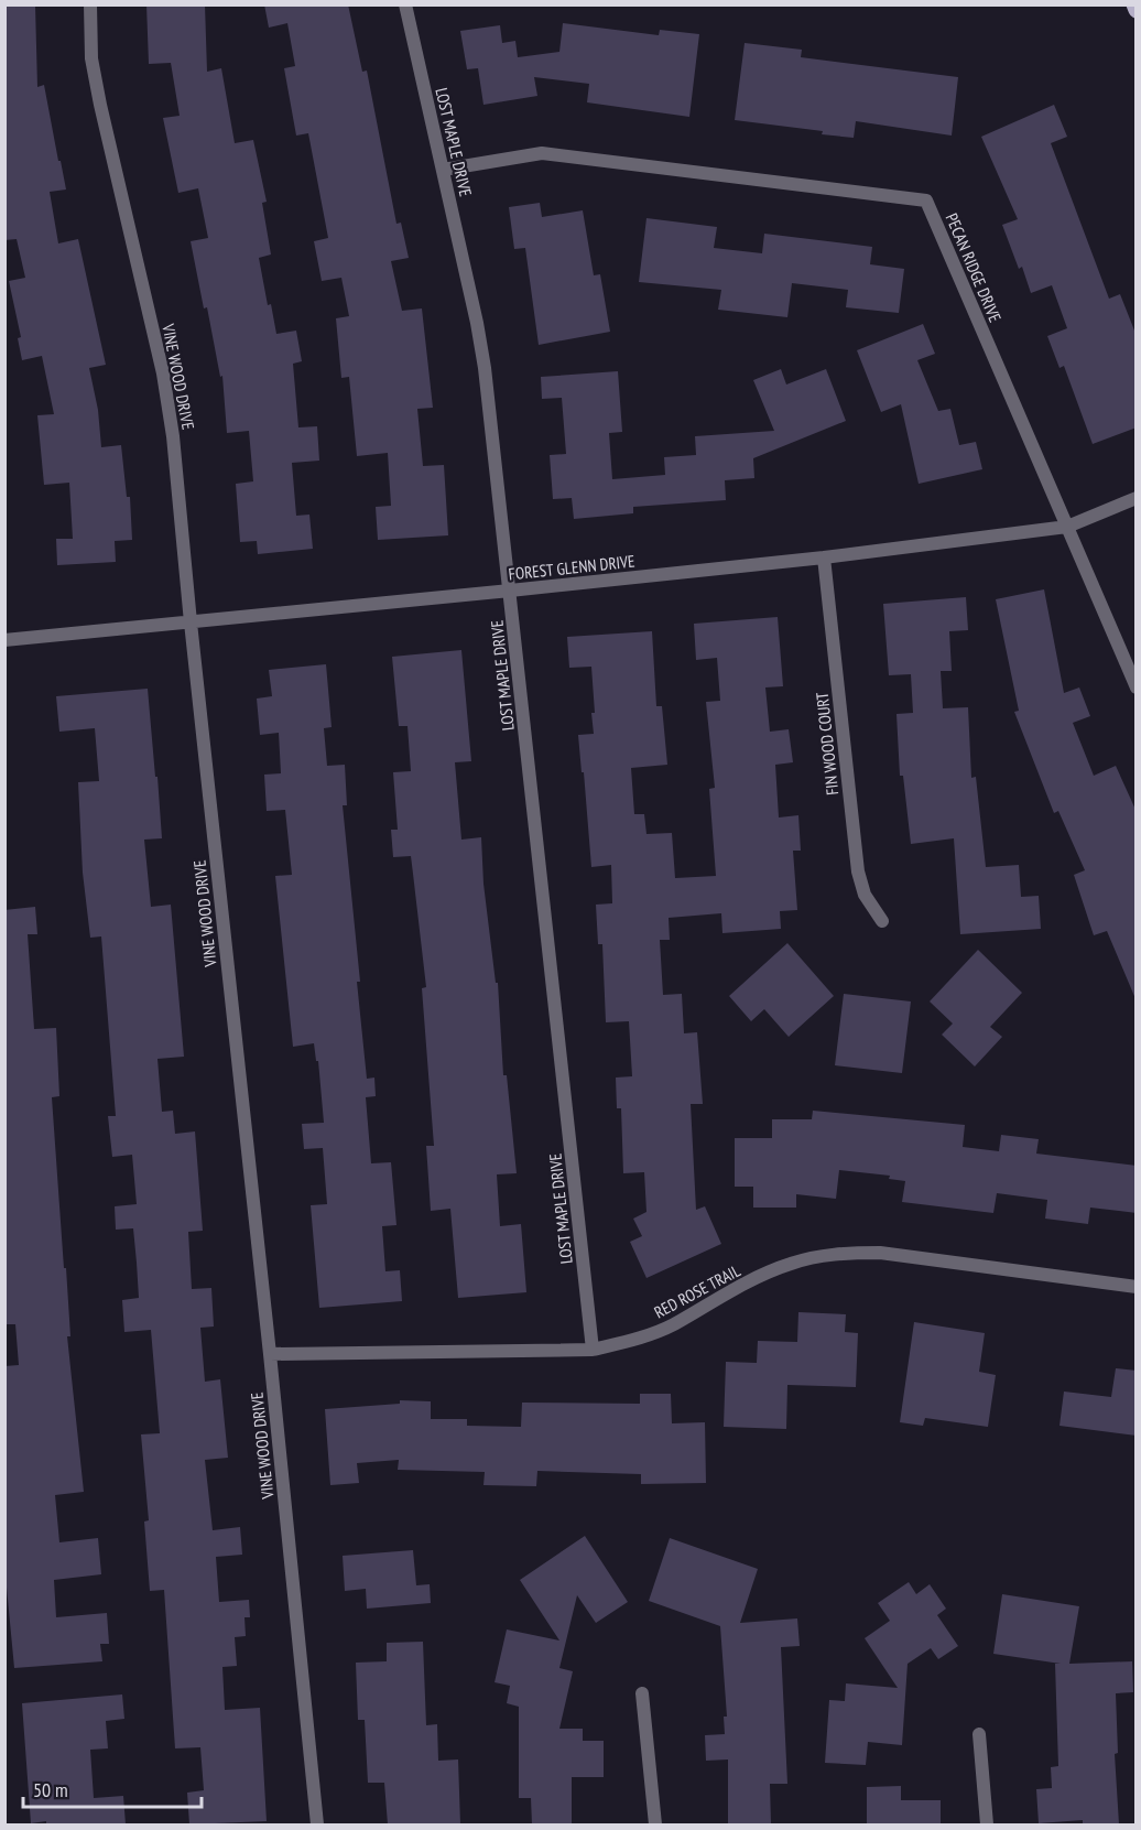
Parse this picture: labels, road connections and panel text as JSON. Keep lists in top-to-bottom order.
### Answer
{
  "streets": {
    "street": [
      "LOST MAPLE DRIVE",
      "PECAN RIDGE DRIVE",
      "VINE WOOD DRIVE",
      "FOREST GLENN DRIVE",
      "FIN WOOD COURT",
      "RED ROSE TRAIL"
    ]
  },
  "crossings": [
    ["LOST MAPLE DRIVE", "PECAN RIDGE DRIVE"],
    ["LOST MAPLE DRIVE", "FOREST GLENN DRIVE"],
    ["LOST MAPLE DRIVE", "RED ROSE TRAIL"],
    ["PECAN RIDGE DRIVE", "FOREST GLENN DRIVE"],
    ["VINE WOOD DRIVE", "FOREST GLENN DRIVE"],
    ["VINE WOOD DRIVE", "RED ROSE TRAIL"],
    ["FOREST GLENN DRIVE", "FIN WOOD COURT"]
  ],
  "scale_bar": "50 m"
}
